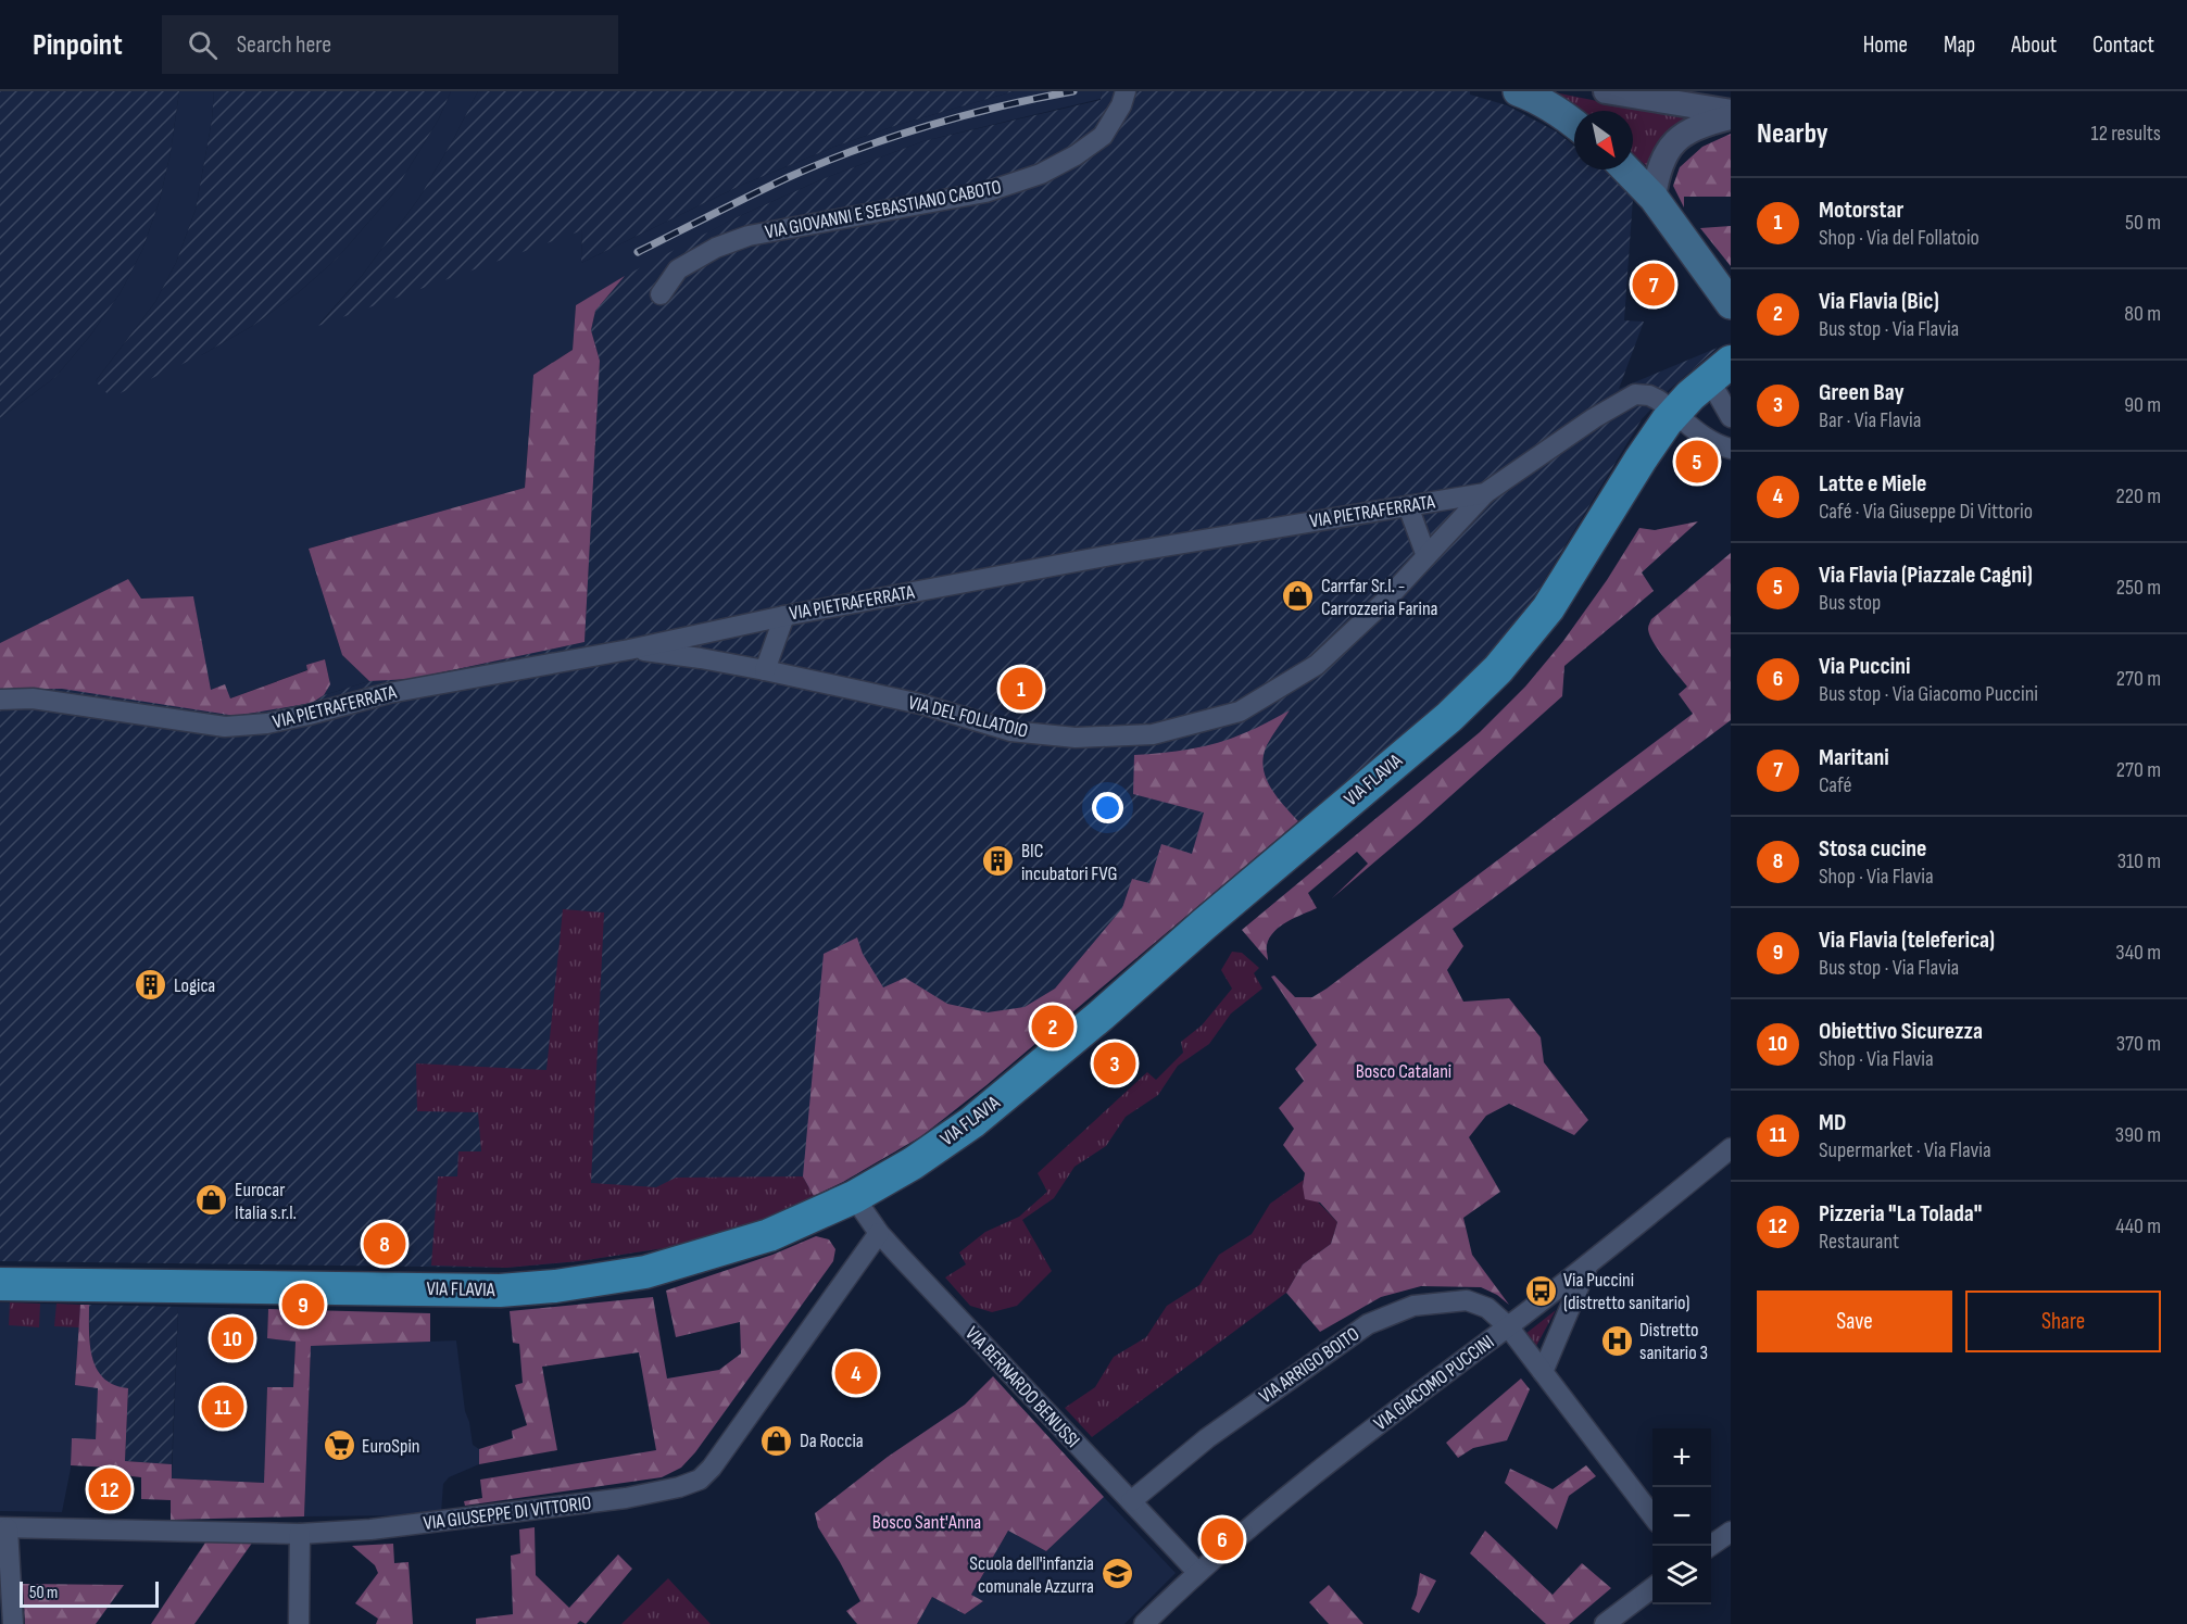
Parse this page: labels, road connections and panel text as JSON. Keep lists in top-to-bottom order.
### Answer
{
  "streets": {
    "main road": ["VIA FLAVIA"],
    "street": [
      "VIA GIOVANNI E SEBASTIANO CABOTO",
      "VIA PIETRAFERRATA",
      "VIA DEL FOLLATOIO",
      "VIA ARRIGO BOITO",
      "VIA GIACOMO PUCCINI",
      "VIA BERNARDO BENUSSI",
      "VIA GIUSEPPE DI VITTORIO"
    ]
  },
  "crossings": [
    ["VIA PIETRAFERRATA", "VIA DEL FOLLATOIO"],
    ["VIA PIETRAFERRATA", "VIA FLAVIA"],
    ["VIA FLAVIA", "VIA BERNARDO BENUSSI"],
    ["VIA ARRIGO BOITO", "VIA GIACOMO PUCCINI"],
    ["VIA ARRIGO BOITO", "VIA BERNARDO BENUSSI"],
    ["VIA GIACOMO PUCCINI", "VIA BERNARDO BENUSSI"],
    ["VIA BERNARDO BENUSSI", "VIA GIUSEPPE DI VITTORIO"]
  ],
  "parks": ["Bosco Catalani", "Bosco Sant'Anna"],
  "places": {
    "shop": ["Carrfar Sr.l. - Carrozzeria Farina", "Eurocar Italia s.r.l.", "Da Roccia"],
    "building": ["BIC incubatori FVG", "Logica"],
    "bus stop": ["Via Puccini (distretto sanitario)"],
    "hospital": ["Distretto sanitario 3"],
    "supermarket": ["EuroSpin"],
    "school or university": ["Scuola dell'infanzia comunale Azzurra"]
  },
  "scale_bar": "50 m",
  "north": "bottom right",
  "page": {
    "header": "Pinpoint",
    "search": "Search here",
    "nav": [
      "Home",
      "Map",
      "About",
      "Contact"
    ],
    "heading": ["Nearby", "12 results"],
    "list": [
      {
        "mark": "1",
        "name": "Motorstar",
        "note": "Shop · Via del Follatoio",
        "value": "50 m"
      },
      {
        "mark": "2",
        "name": "Via Flavia (Bic)",
        "note": "Bus stop · Via Flavia",
        "value": "80 m"
      },
      {
        "mark": "3",
        "name": "Green Bay",
        "note": "Bar · Via Flavia",
        "value": "90 m"
      },
      {
        "mark": "4",
        "name": "Latte e Miele",
        "note": "Café · Via Giuseppe Di Vittorio",
        "value": "220 m"
      },
      {
        "mark": "5",
        "name": "Via Flavia (Piazzale Cagni)",
        "note": "Bus stop",
        "value": "250 m"
      },
      {
        "mark": "6",
        "name": "Via Puccini",
        "note": "Bus stop · Via Giacomo Puccini",
        "value": "270 m"
      },
      {
        "mark": "7",
        "name": "Maritani",
        "note": "Café",
        "value": "270 m"
      },
      {
        "mark": "8",
        "name": "Stosa cucine",
        "note": "Shop · Via Flavia",
        "value": "310 m"
      },
      {
        "mark": "9",
        "name": "Via Flavia (teleferica)",
        "note": "Bus stop · Via Flavia",
        "value": "340 m"
      },
      {
        "mark": "10",
        "name": "Obiettivo Sicurezza",
        "note": "Shop · Via Flavia",
        "value": "370 m"
      },
      {
        "mark": "11",
        "name": "MD",
        "note": "Supermarket · Via Flavia",
        "value": "390 m"
      },
      {
        "mark": "12",
        "name": "Pizzeria \"La Tolada\"",
        "note": "Restaurant",
        "value": "440 m"
      }
    ],
    "pins": [
      "7",
      "5",
      "1",
      "2",
      "3",
      "8",
      "9",
      "10",
      "4",
      "11",
      "12",
      "6"
    ],
    "buttons": ["Save", "Share"],
    "map_buttons": ["+", "−"],
    "scale": "50 m"
  }
}
